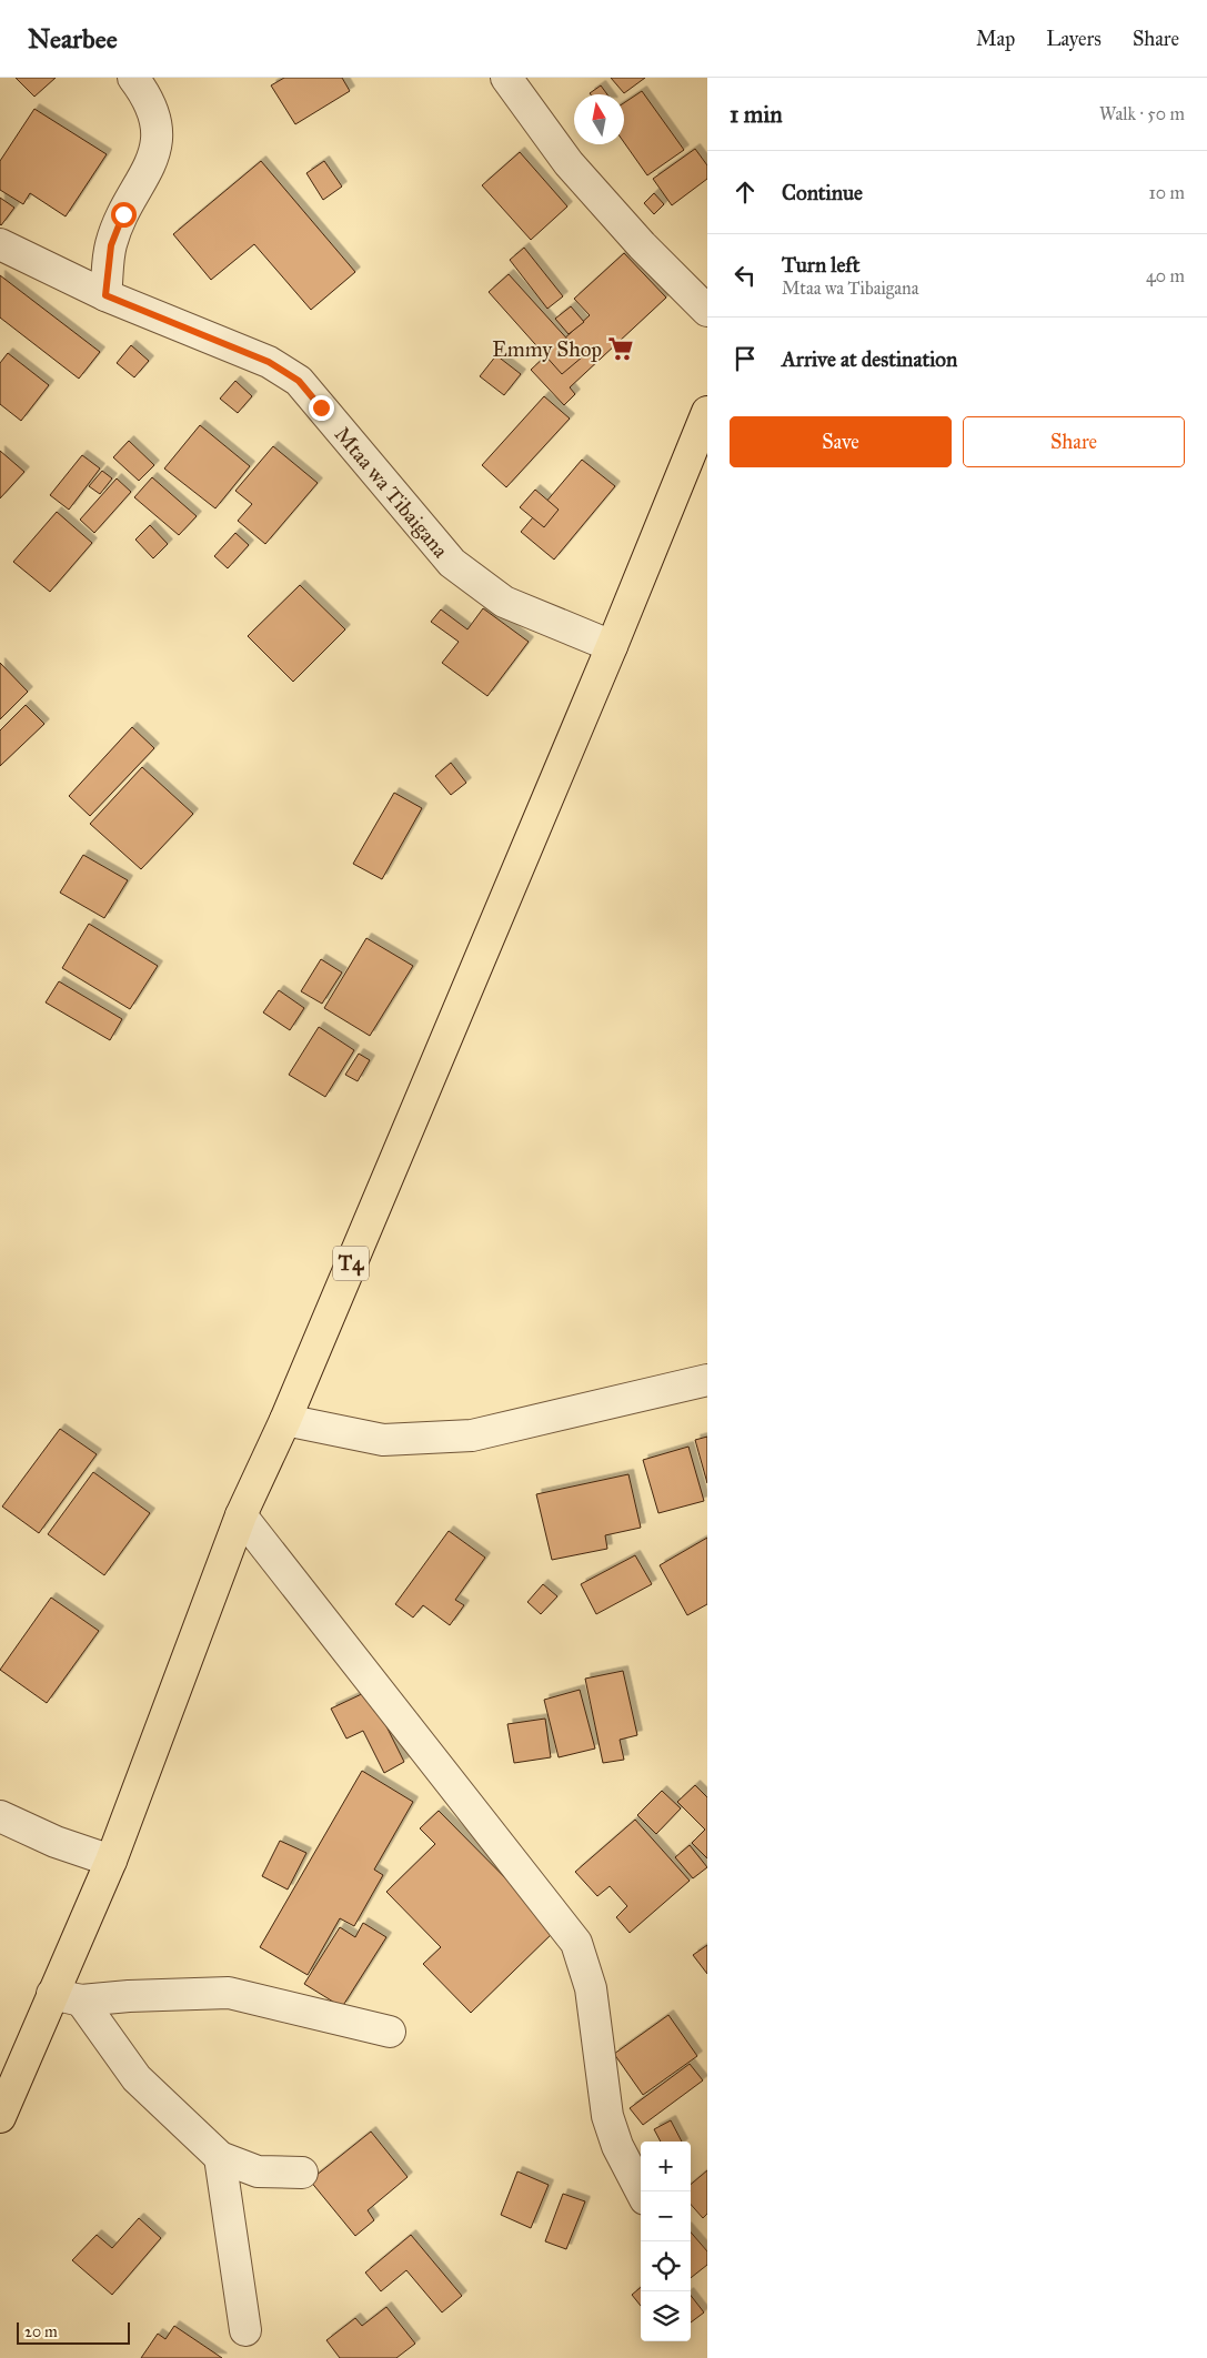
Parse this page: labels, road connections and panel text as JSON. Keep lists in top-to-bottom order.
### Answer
{
  "streets": {
    "highway": ["T4"],
    "street": ["Mtaa wa Tibaigana"]
  },
  "crossings": [
    ["Mtaa wa Tibaigana", "T4"]
  ],
  "places": {
    "supermarket": ["Emmy Shop"]
  },
  "scale_bar": "20 m",
  "north": "top",
  "page": {
    "header": "Nearbee",
    "nav": ["Map", "Layers", "Share"],
    "heading": ["1 min", "Walk · 50 m"],
    "list": [
      ["Continue", "10 m"],
      ["Turn left", "Mtaa wa Tibaigana", "40 m"],
      "Arrive at destination"
    ],
    "buttons": ["Save", "Share"],
    "map_buttons": ["+", "−"],
    "scale": "20 m"
  }
}
